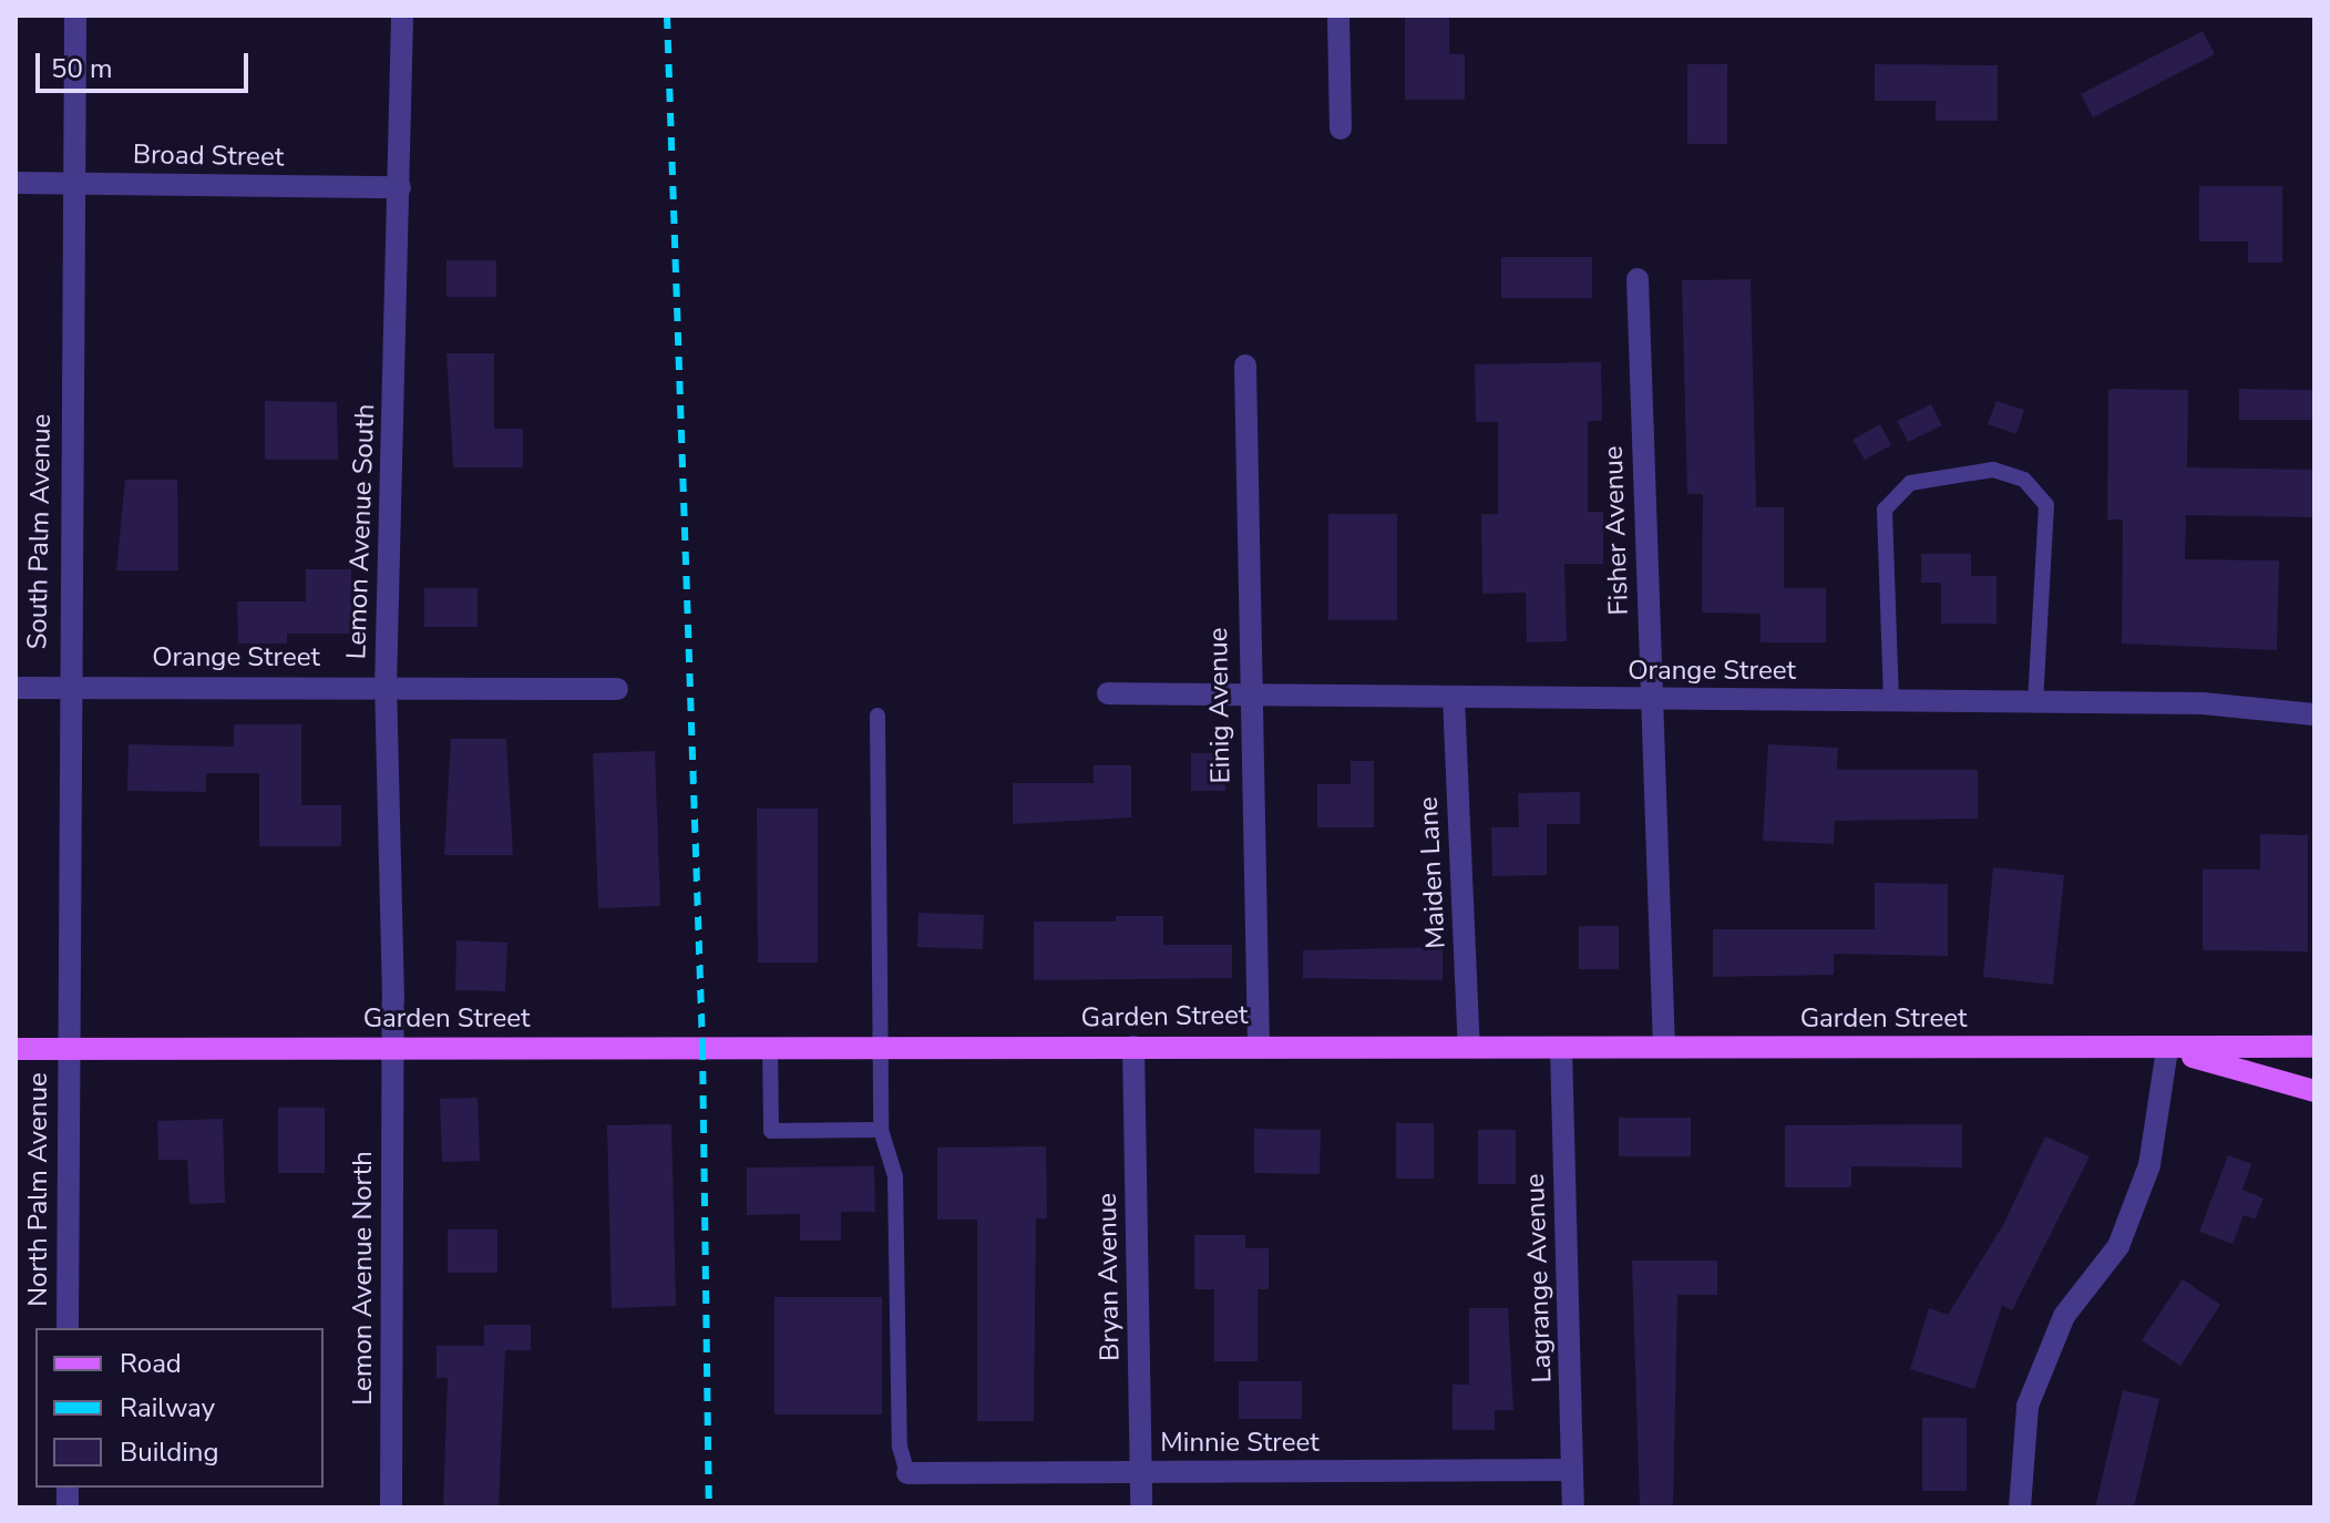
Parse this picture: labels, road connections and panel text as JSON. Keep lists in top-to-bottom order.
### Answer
{
  "streets": {
    "main road": ["Garden Street"],
    "street": [
      "Broad Street",
      "Fisher Avenue",
      "South Palm Avenue",
      "Lemon Avenue South",
      "Orange Street",
      "Einig Avenue",
      "Maiden Lane",
      "North Palm Avenue",
      "Bryan Avenue",
      "Lemon Avenue North",
      "Lagrange Avenue",
      "Minnie Street"
    ]
  },
  "crossings": [
    ["Broad Street", "South Palm Avenue"],
    ["Broad Street", "Lemon Avenue South"],
    ["Fisher Avenue", "Orange Street"],
    ["Fisher Avenue", "Garden Street"],
    ["South Palm Avenue", "Orange Street"],
    ["South Palm Avenue", "Garden Street"],
    ["South Palm Avenue", "North Palm Avenue"],
    ["Lemon Avenue South", "Orange Street"],
    ["Lemon Avenue South", "Garden Street"],
    ["Lemon Avenue South", "Lemon Avenue North"],
    ["Orange Street", "Einig Avenue"],
    ["Orange Street", "Maiden Lane"],
    ["Einig Avenue", "Garden Street"],
    ["Maiden Lane", "Garden Street"],
    ["Garden Street", "North Palm Avenue"],
    ["Garden Street", "Bryan Avenue"],
    ["Garden Street", "Lemon Avenue North"],
    ["Garden Street", "Lagrange Avenue"],
    ["Bryan Avenue", "Minnie Street"],
    ["Lagrange Avenue", "Minnie Street"]
  ],
  "legend": ["Road", "Railway", "Building"],
  "scale_bar": "50 m"
}
